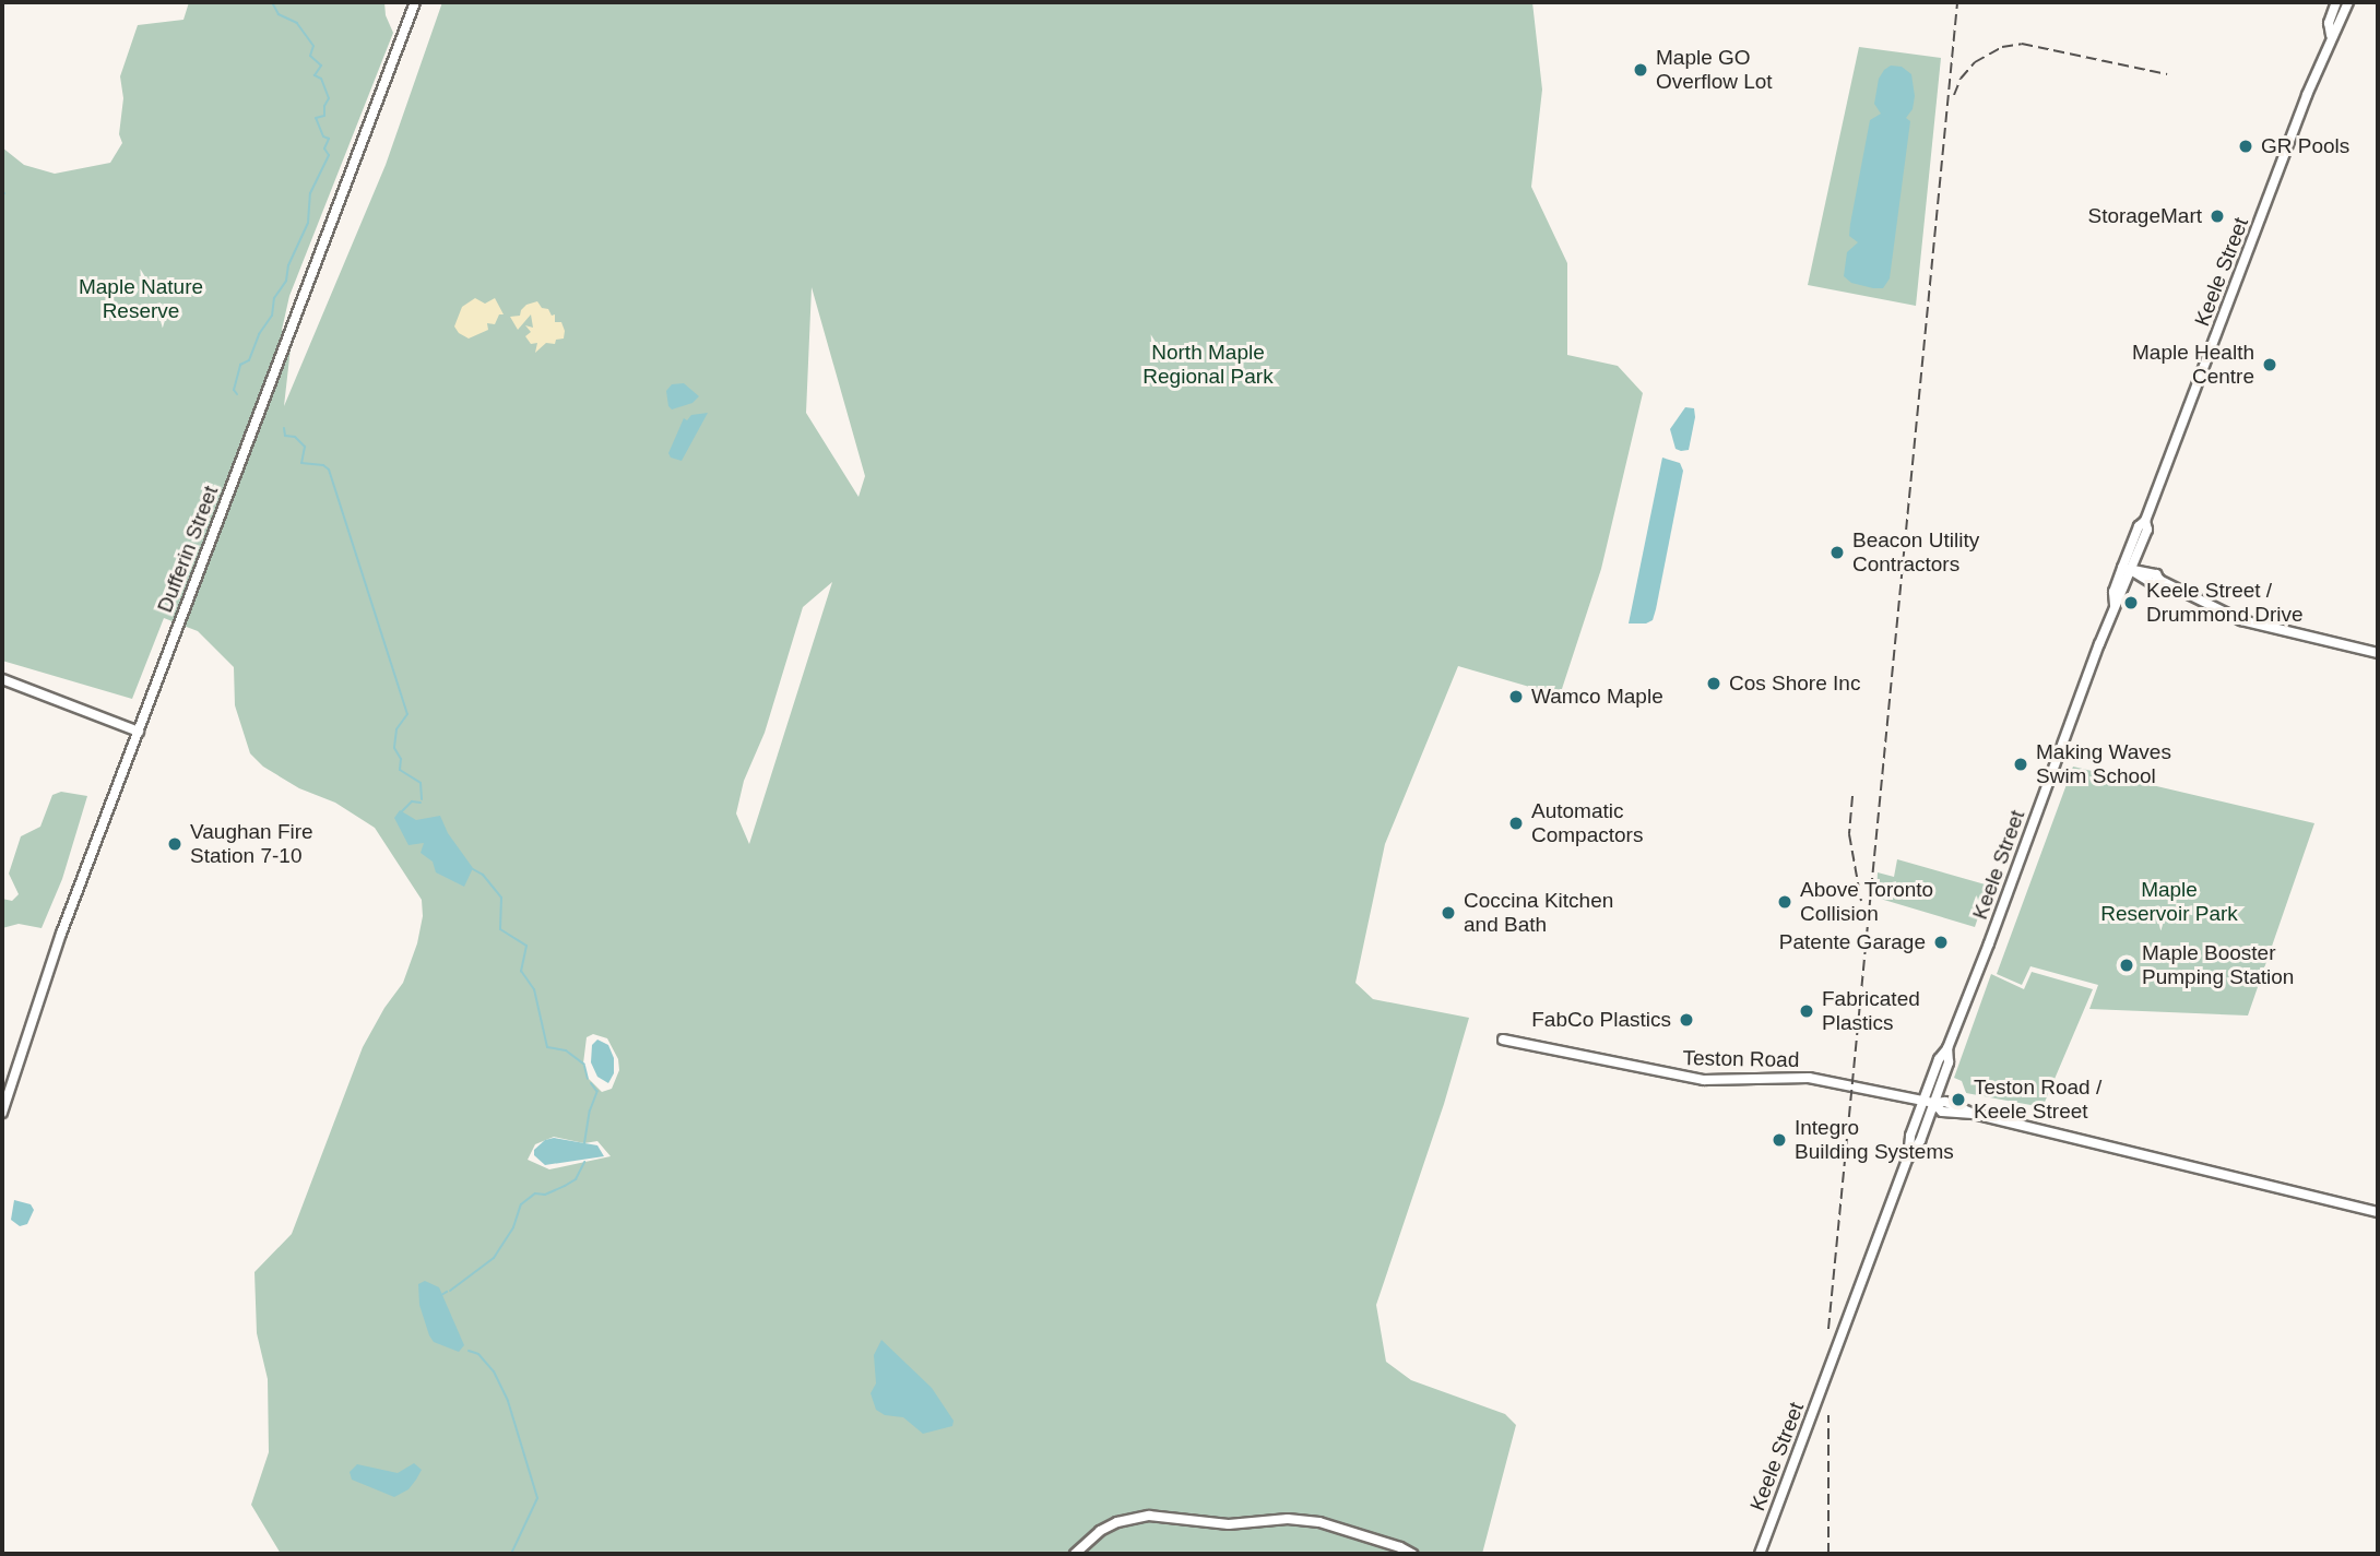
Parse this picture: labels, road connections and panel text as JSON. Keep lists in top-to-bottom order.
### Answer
{
  "streets": {
    "main road": ["Keele Street", "Dufferin Street", "Teston Road"]
  },
  "crossings": [
    ["Keele Street", "Teston Road"]
  ],
  "parks": ["Maple Nature Reserve", "North Maple Regional Park", "Maple Reservoir Park"],
  "places": [
    "Maple GO Overflow Lot",
    "GR Pools",
    "StorageMart",
    "Maple Health Centre",
    "Beacon Utility Contractors",
    "Keele Street / Drummond Drive",
    "Cos Shore Inc",
    "Wamco Maple",
    "Making Waves Swim School",
    "Automatic Compactors",
    "Vaughan Fire Station 7-10",
    "Above Toronto Collision",
    "Coccina Kitchen and Bath",
    "Patente Garage",
    "Maple Booster Pumping Station",
    "Fabricated Plastics",
    "FabCo Plastics",
    "Teston Road / Keele Street",
    "Integro Building Systems"
  ]
}
